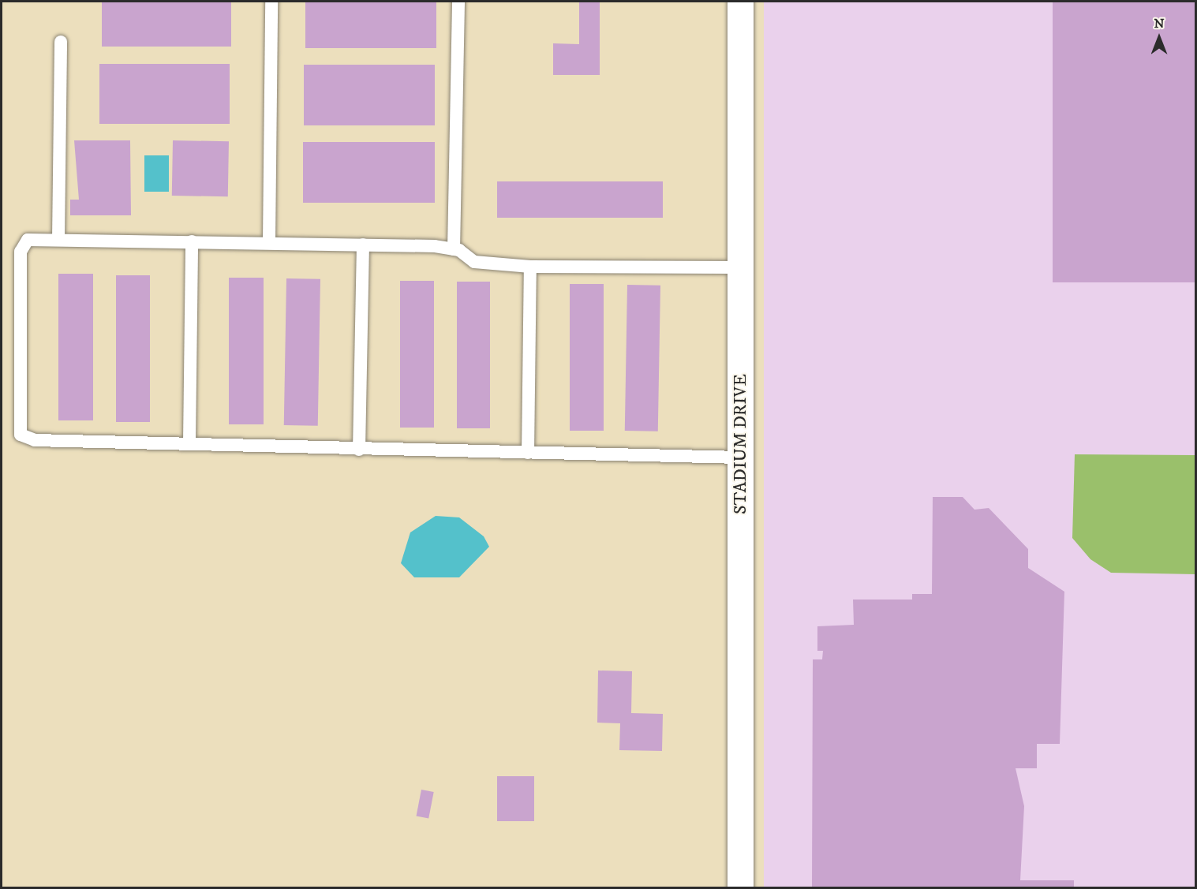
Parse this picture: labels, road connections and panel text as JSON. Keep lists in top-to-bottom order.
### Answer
{
  "streets": {
    "street": ["STADIUM DRIVE"]
  },
  "north": "top"
}
